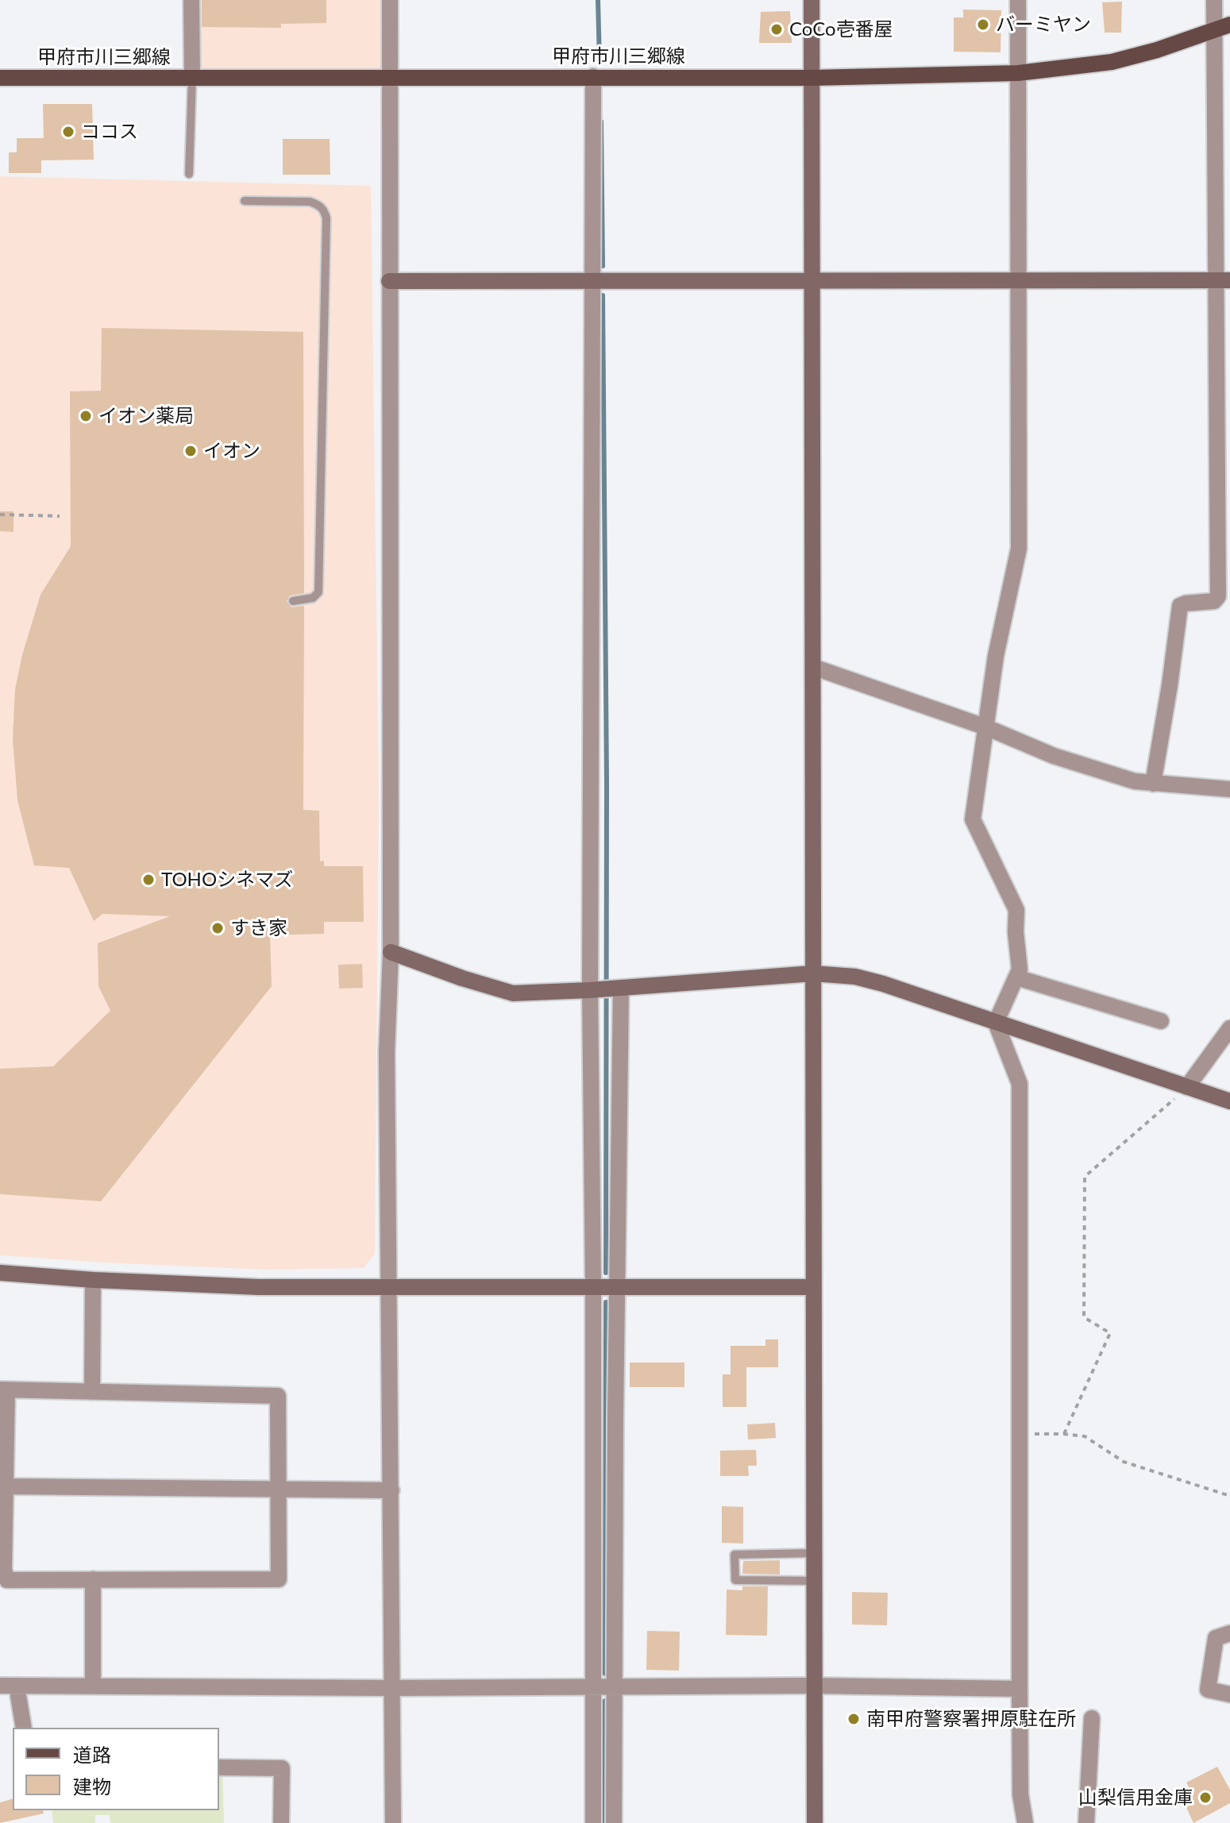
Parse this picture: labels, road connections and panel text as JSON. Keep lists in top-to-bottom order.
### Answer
{
  "streets": {
    "main road": ["甲府市川三郷線"]
  },
  "places": [
    "バーミヤン",
    "CoCo壱番屋",
    "ココス",
    "イオン薬局",
    "イオン",
    "TOHOシネマズ",
    "すき家",
    "南甲府警察署押原駐在所",
    "山梨信用金庫"
  ],
  "legend": ["道路", "建物"]
}
